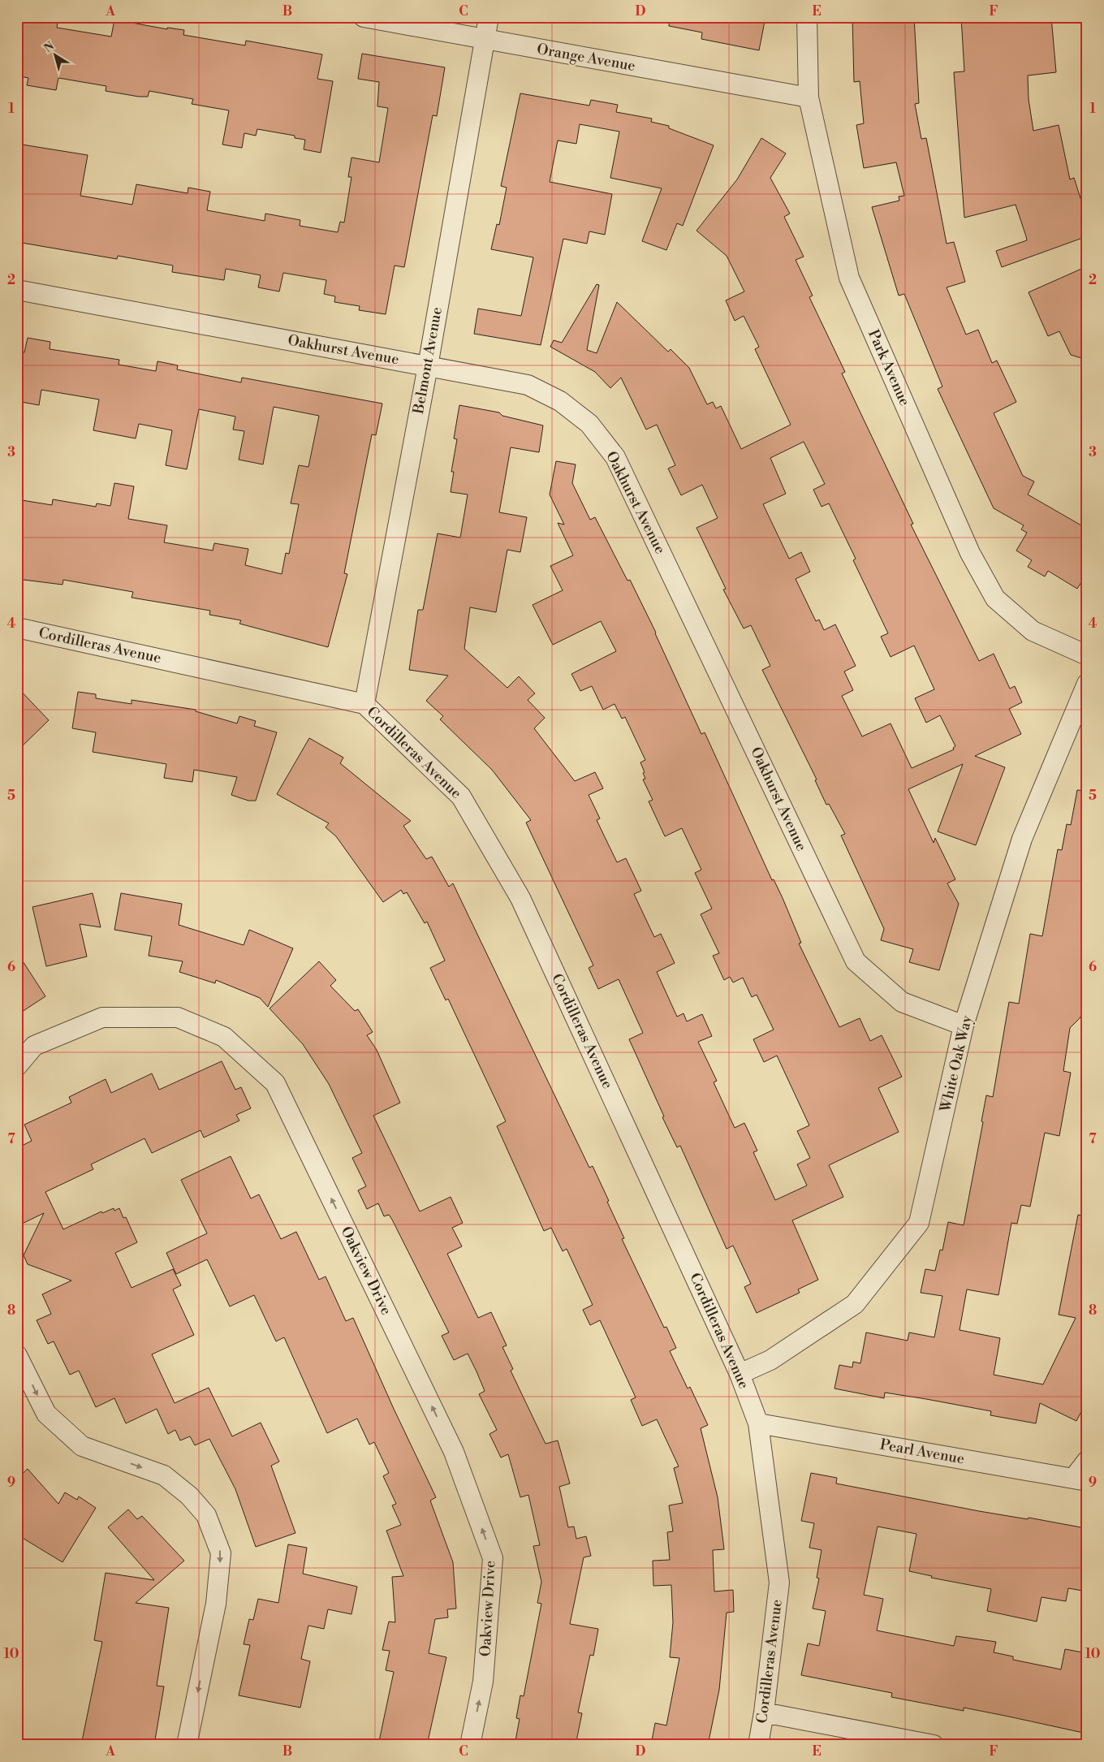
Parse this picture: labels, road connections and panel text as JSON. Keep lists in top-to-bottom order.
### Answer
{
  "streets": {
    "street": [
      "Orange Avenue",
      "Oakhurst Avenue",
      "Belmont Avenue",
      "Park Avenue",
      "Cordilleras Avenue",
      "White Oak Way",
      "Oakview Drive",
      "Pearl Avenue"
    ]
  },
  "crossings": [
    ["Orange Avenue", "Belmont Avenue"],
    ["Orange Avenue", "Park Avenue"],
    ["Oakhurst Avenue", "Belmont Avenue"],
    ["Oakhurst Avenue", "White Oak Way"],
    ["Belmont Avenue", "Cordilleras Avenue"],
    ["Cordilleras Avenue", "White Oak Way"],
    ["Cordilleras Avenue", "Pearl Avenue"]
  ],
  "one_way": ["Oakview Drive"],
  "north": "top left",
  "grid": {
    "columns": [
      "A",
      "B",
      "C",
      "D",
      "E",
      "F"
    ],
    "rows": [
      "1",
      "2",
      "3",
      "4",
      "5",
      "6",
      "7",
      "8",
      "9",
      "10"
    ]
  }
}
